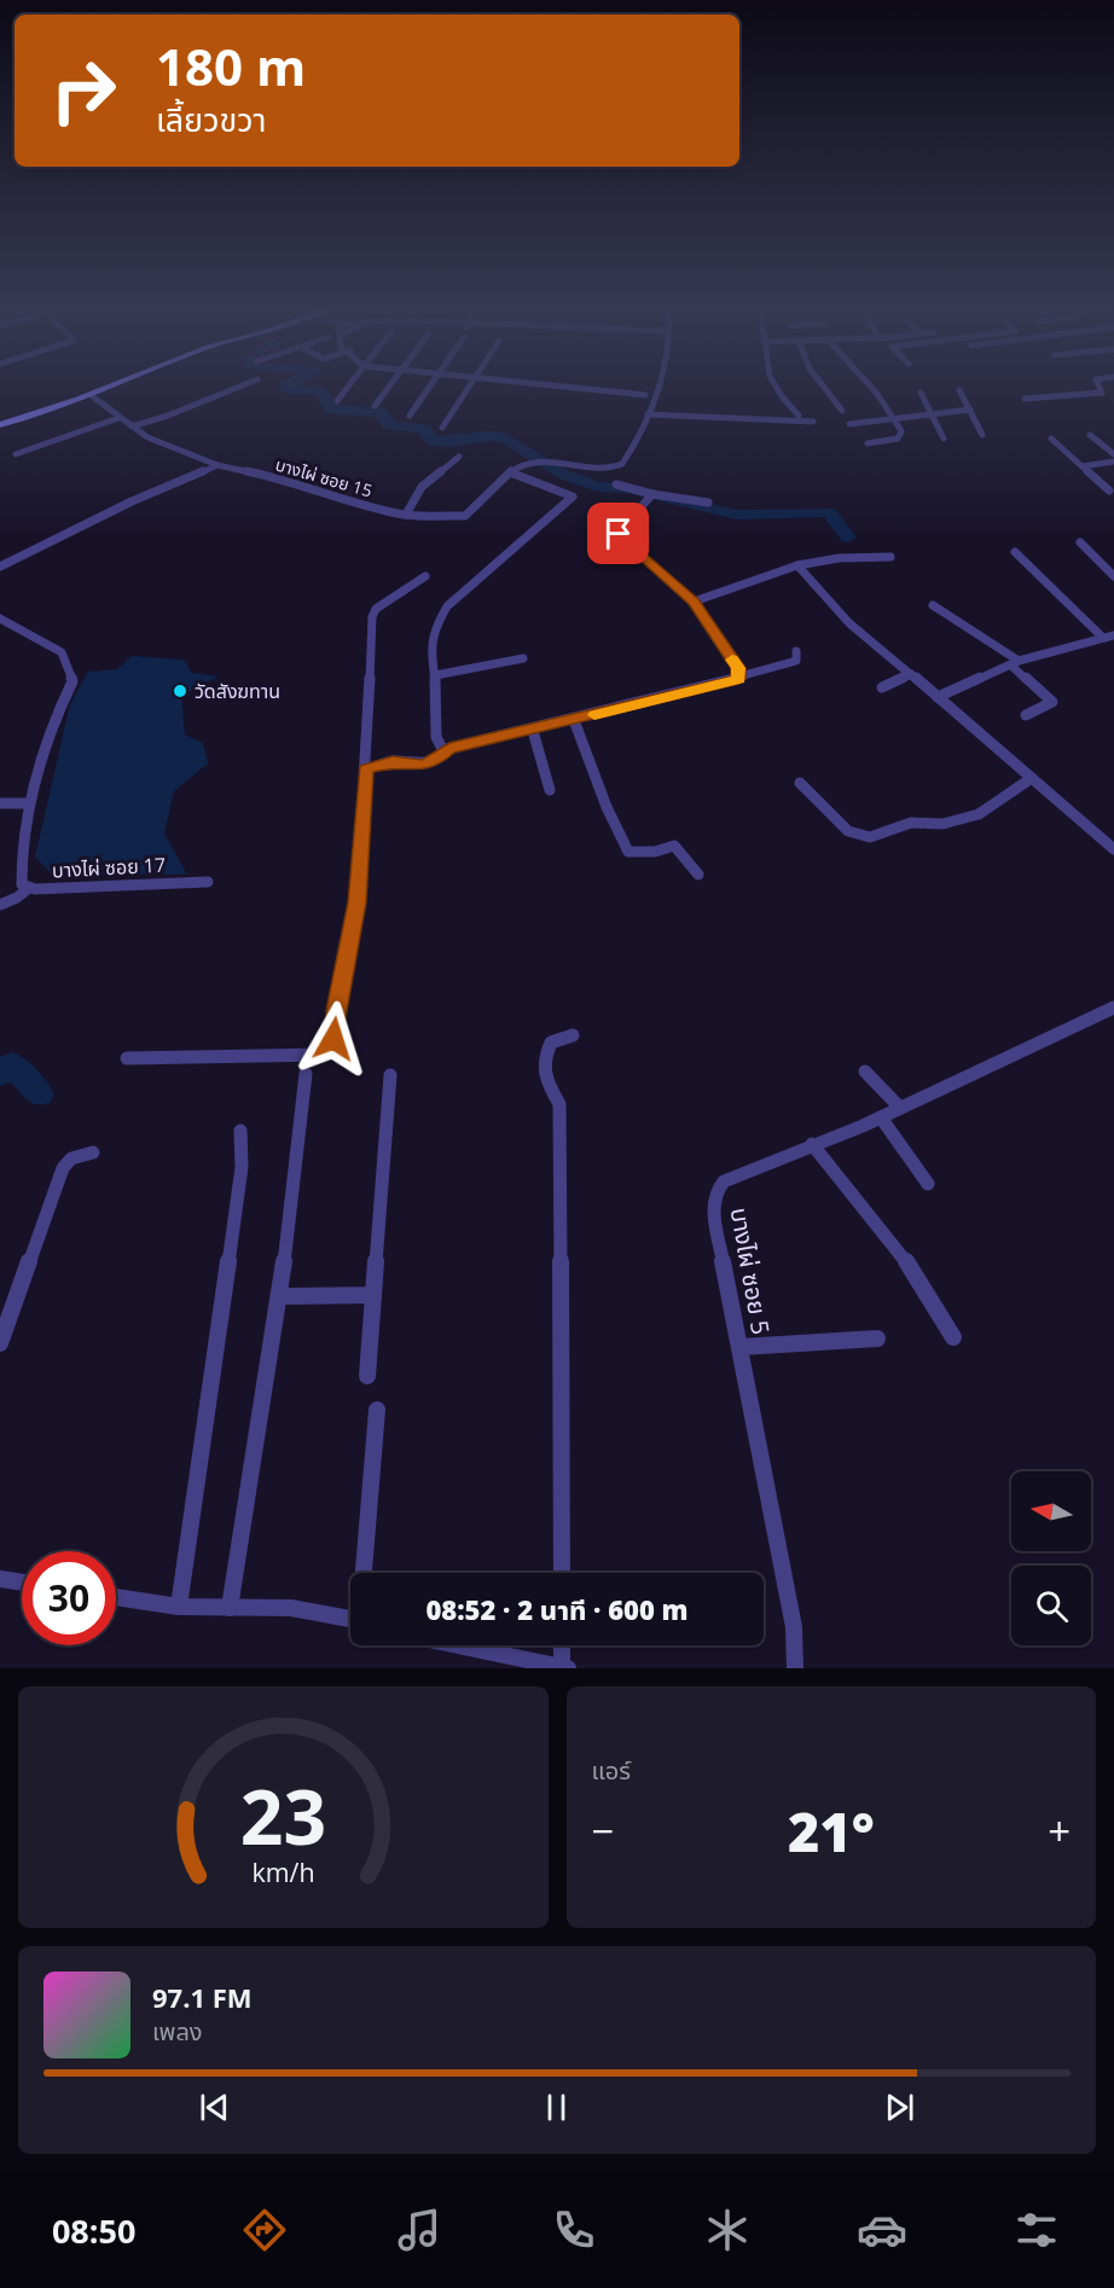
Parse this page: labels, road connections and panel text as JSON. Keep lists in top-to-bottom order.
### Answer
{
  "streets": {
    "street": ["บางไผ่ ซอย 15", "บางไผ่ ซอย 17", "บางไผ่ ซอย 5"]
  },
  "places": ["วัดสังฆทาน"],
  "north": "left",
  "page": {
    "turn": ["180 m", "เลี้ยวขวา"],
    "limit": "30",
    "trip": "08:52 · 2 นาที · 600 m",
    "tile": "แอร์",
    "heat": ["−", "21°", "+"],
    "song": ["97.1 FM", "เพลง"],
    "tabs": "08:50",
    "gauge": ["23", "km/h"]
  }
}
